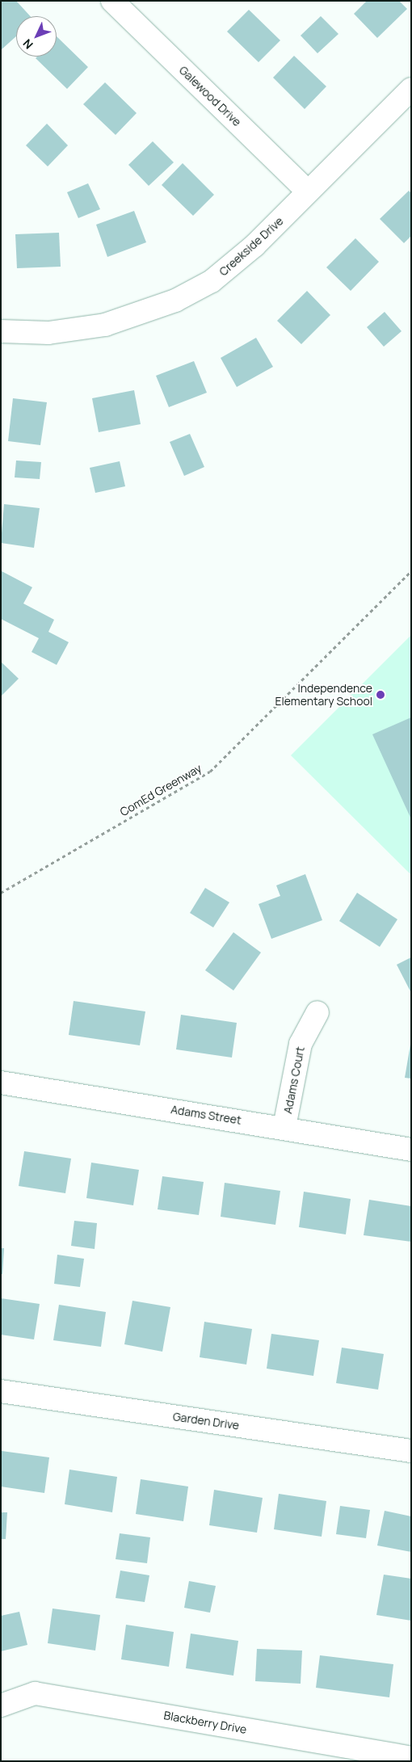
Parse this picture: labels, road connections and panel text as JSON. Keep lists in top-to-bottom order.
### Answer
{
  "streets": {
    "street": [
      "Galewood Drive",
      "Creekside Drive",
      "Adams Court",
      "Adams Street",
      "Garden Drive",
      "Blackberry Drive"
    ],
    "path": ["ComEd Greenway"]
  },
  "crossings": [
    ["Galewood Drive", "Creekside Drive"],
    ["Adams Court", "Adams Street"]
  ],
  "places": ["Independence Elementary School"],
  "north": "bottom left"
}
